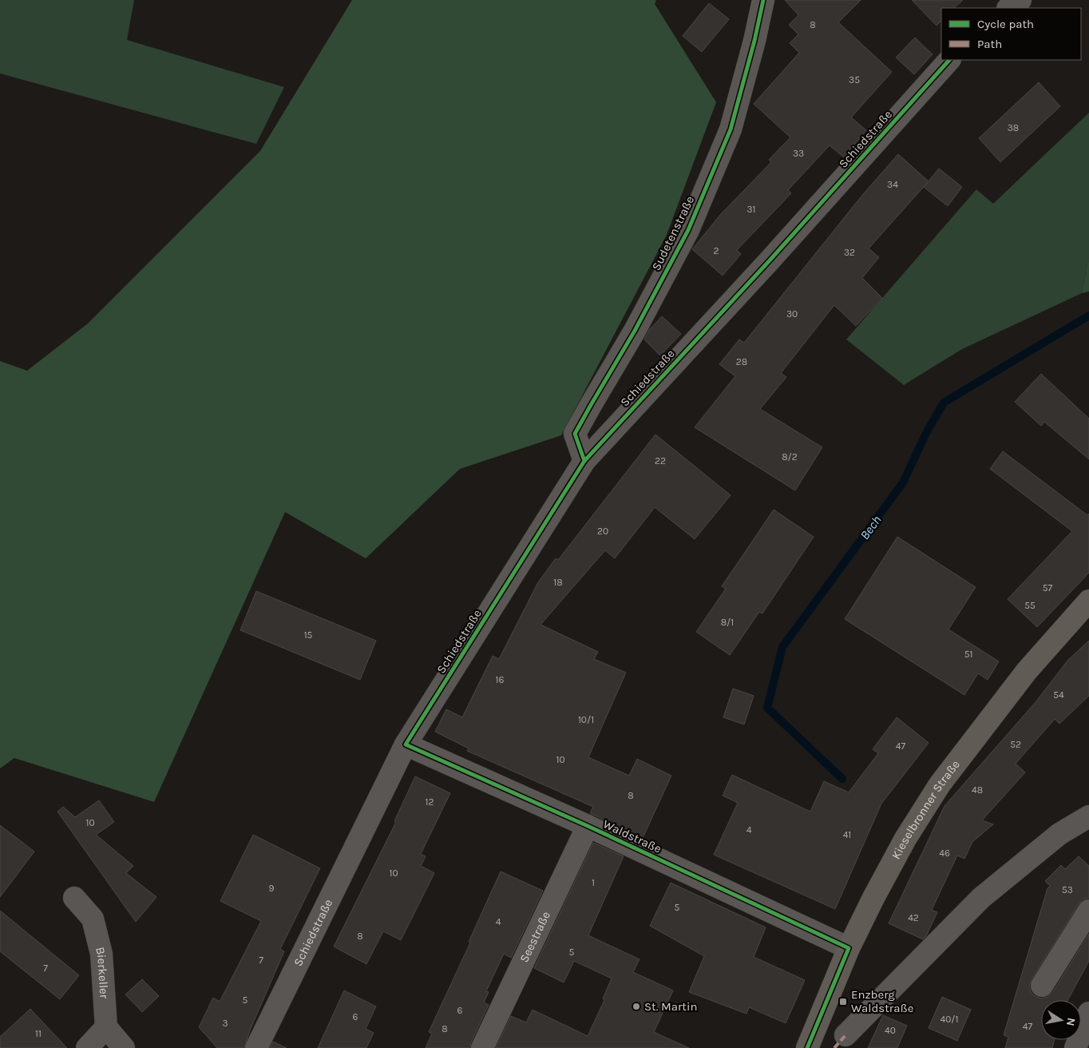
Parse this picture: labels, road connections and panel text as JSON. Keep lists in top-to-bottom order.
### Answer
{
  "streets": {
    "main road": ["Kieselbronner Straße"],
    "street": [
      "Schiedstraße",
      "Sudetenstraße",
      "Waldstraße",
      "Seestraße",
      "Bierkeller"
    ]
  },
  "crossings": [
    ["Schiedstraße", "Sudetenstraße"],
    ["Schiedstraße", "Waldstraße"],
    ["Kieselbronner Straße", "Waldstraße"],
    ["Waldstraße", "Seestraße"]
  ],
  "water": ["Bech"],
  "places": {
    "transit": ["Enzberg Waldstraße"],
    "other": ["St. Martin"]
  },
  "house_numbers": [
    "8",
    "35",
    "38",
    "33",
    "34",
    "31",
    "2",
    "32",
    "30",
    "28",
    "8/2",
    "22",
    "20",
    "18",
    "57",
    "55",
    "8/1",
    "15",
    "51",
    "16",
    "54",
    "10/1",
    "52",
    "47",
    "10",
    "48",
    "8",
    "12",
    "10",
    "4",
    "41",
    "46",
    "10",
    "1",
    "9",
    "53",
    "5",
    "42",
    "4",
    "8",
    "5",
    "7",
    "7",
    "5",
    "6",
    "6",
    "40/1",
    "3",
    "47",
    "8",
    "40",
    "11"
  ],
  "legend": ["Cycle path", "Path"],
  "north": "right"
}
